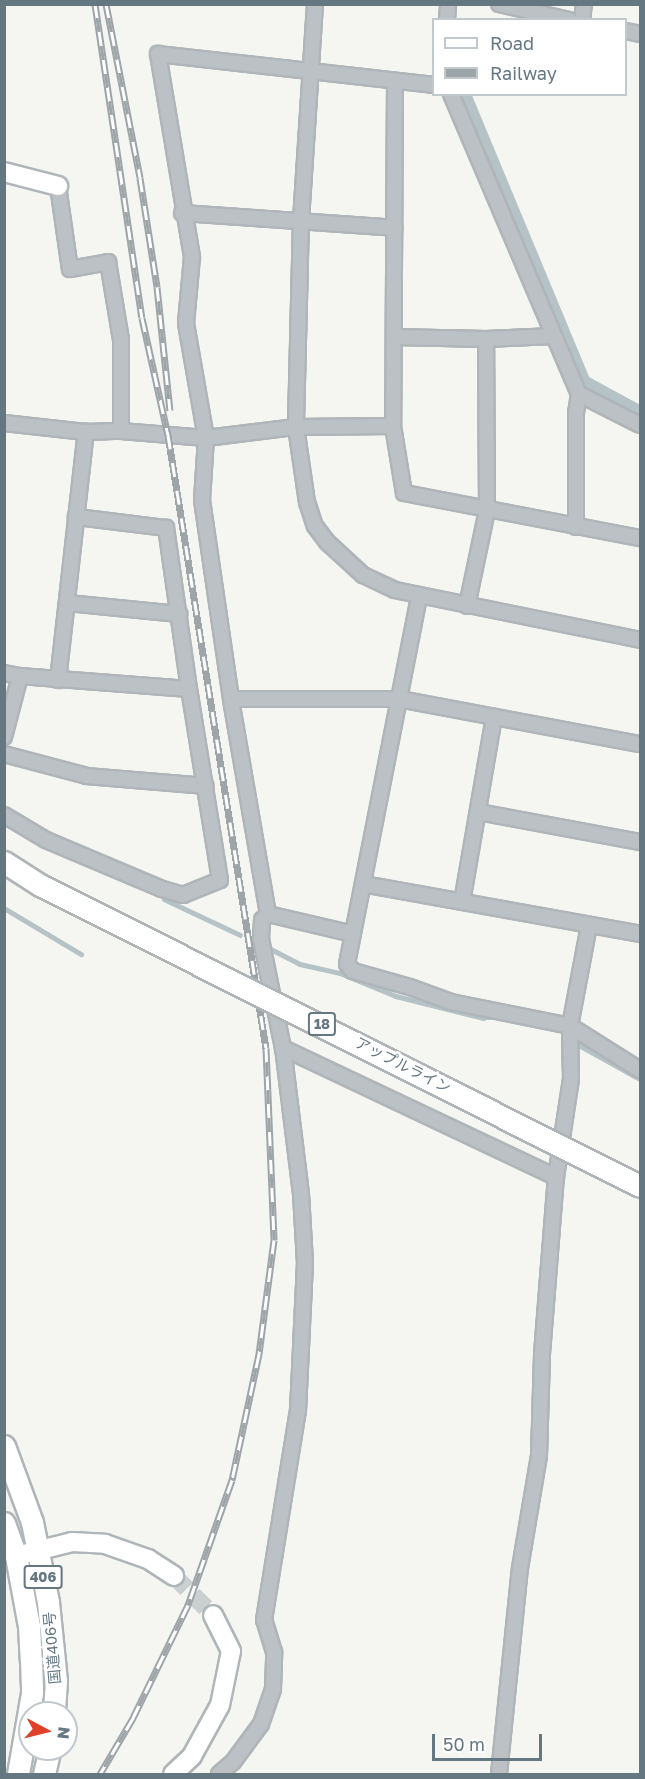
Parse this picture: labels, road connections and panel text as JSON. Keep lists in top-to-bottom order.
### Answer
{
  "streets": {
    "highway": [
      "18",
      "アップルライン",
      "406",
      "国道406号"
    ]
  },
  "legend": ["Road", "Railway"],
  "scale_bar": "50 m",
  "north": "right"
}
